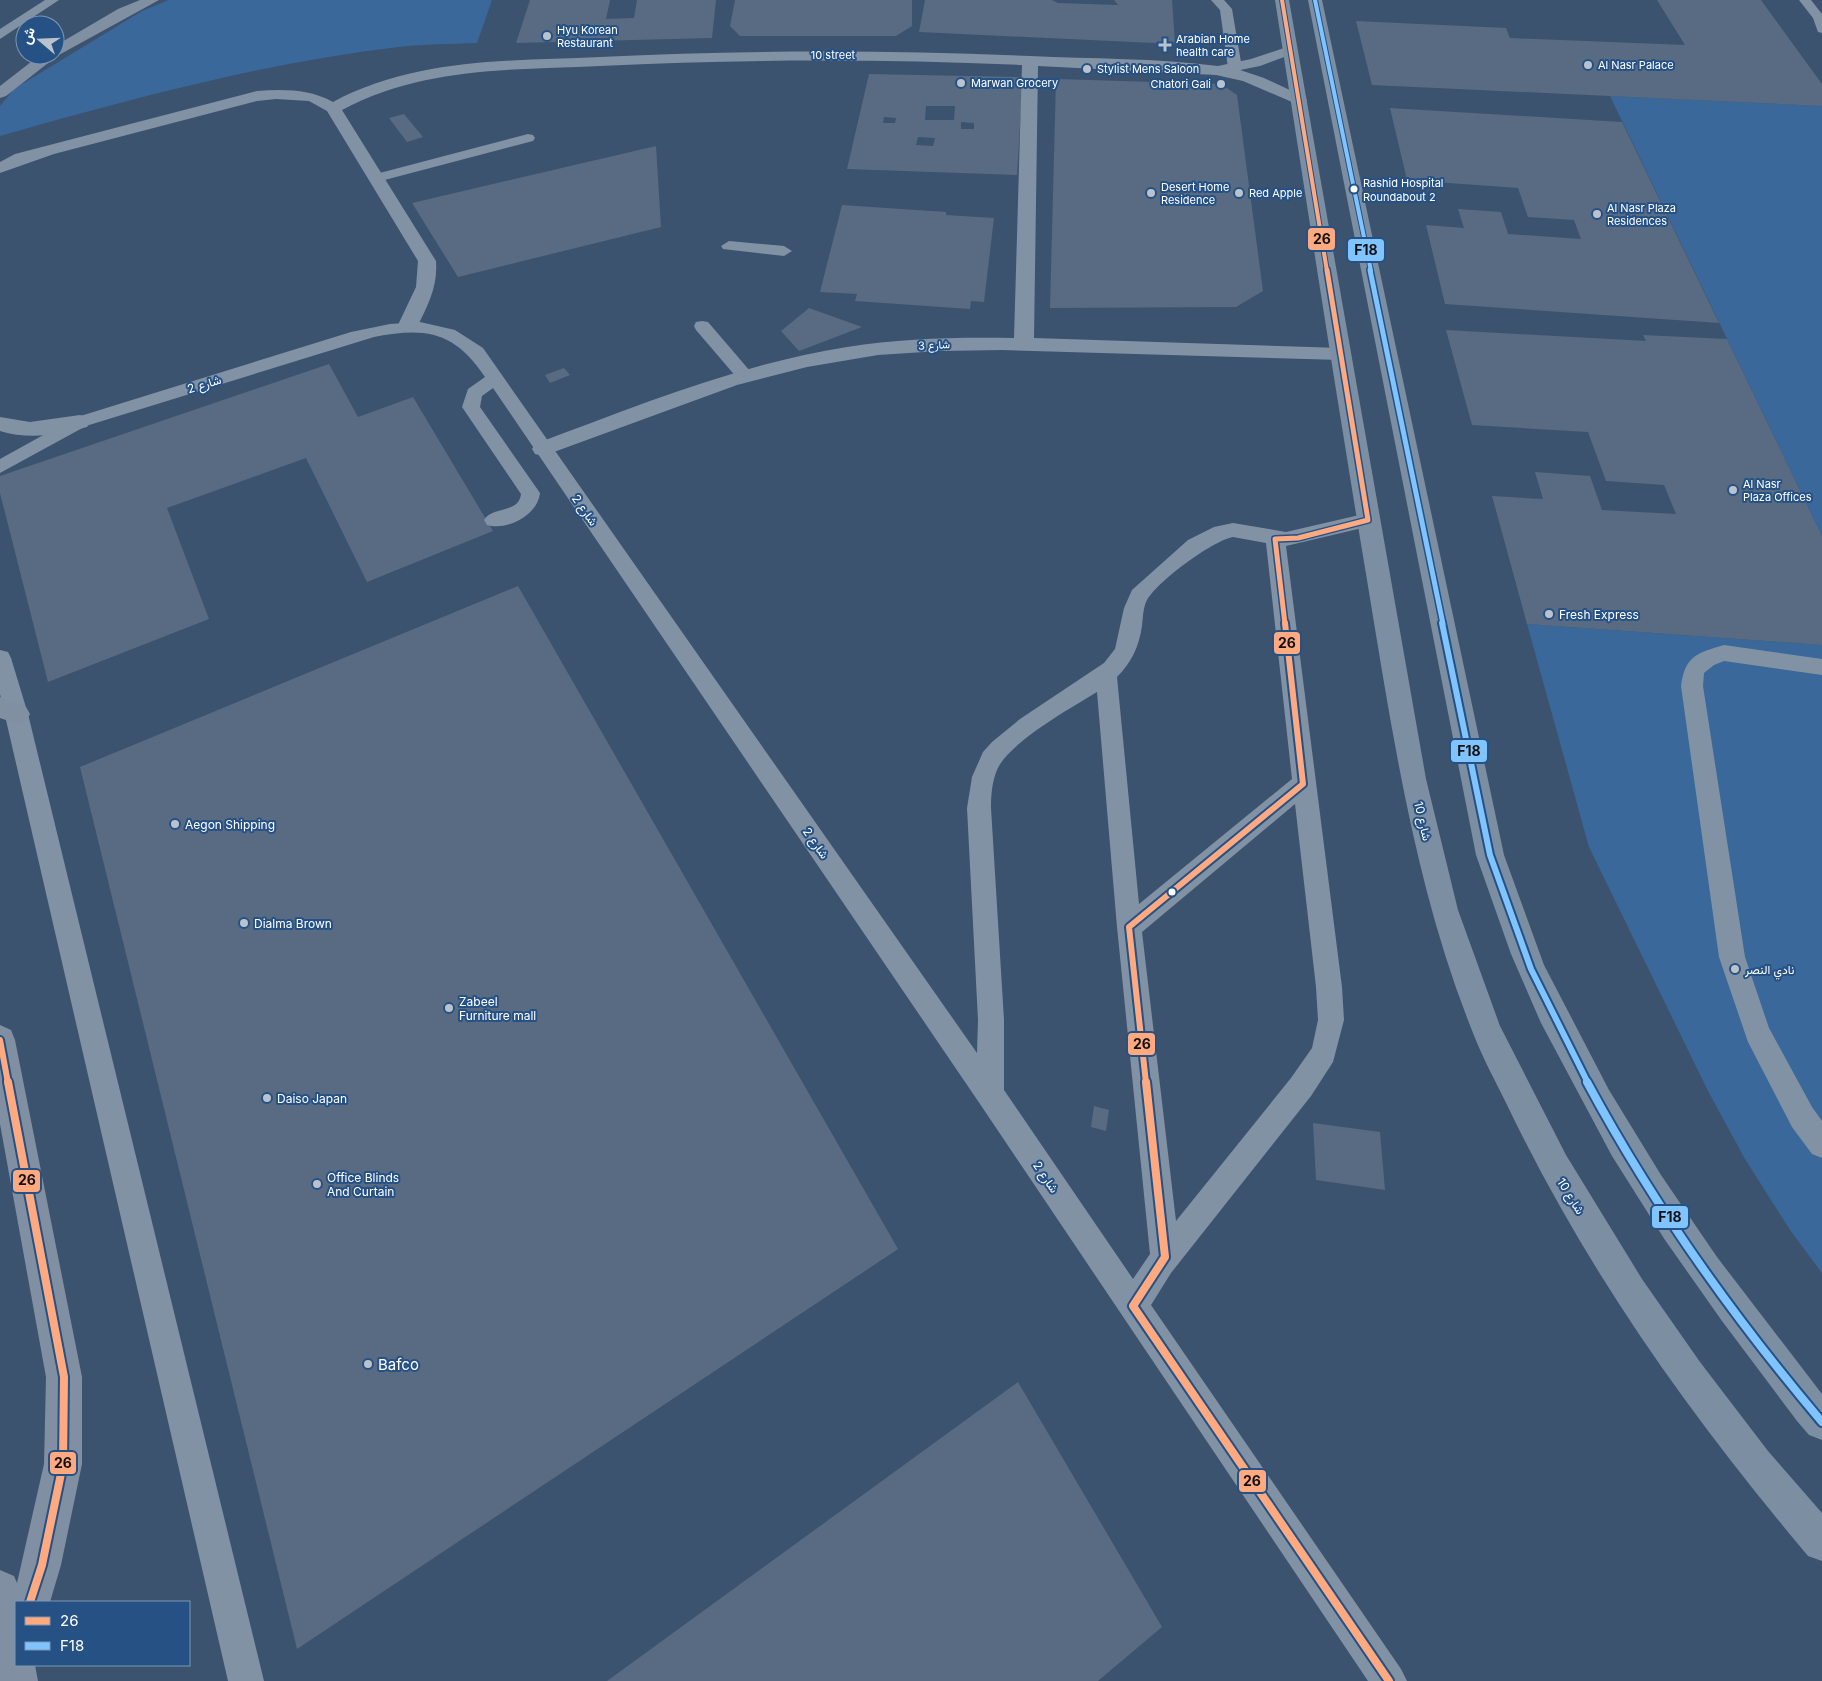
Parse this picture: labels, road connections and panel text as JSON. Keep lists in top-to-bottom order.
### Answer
{
  "streets": {
    "main road": ["شارع 10"],
    "street": ["10 street", "شارع 3"],
    "lane": ["شارع 2"]
  },
  "crossings": [
    ["شارع 3", "شارع 2"],
    ["شارع 3", "شارع 10"]
  ],
  "places": {
    "other": [
      "Hyu Korean Restaurant",
      "Al Nasr Palace",
      "Stylist Mens Saloon",
      "Marwan Grocery",
      "Chatori Gali",
      "Rashid Hospital Roundabout 2",
      "Desert Home Residence",
      "Red Apple",
      "Al Nasr Plaza Residences",
      "Al Nasr Plaza Offices",
      "Fresh Express",
      "Aegon Shipping",
      "Dialma Brown",
      "نادي النصر",
      "Zabeel Furniture mall",
      "Daiso Japan",
      "Office Blinds And Curtain",
      "Bafco"
    ],
    "health": ["Arabian Home health care"]
  },
  "lines": ["transit line 26", "transit line F18"],
  "legend": ["26", "F18"],
  "north": "left"
}
